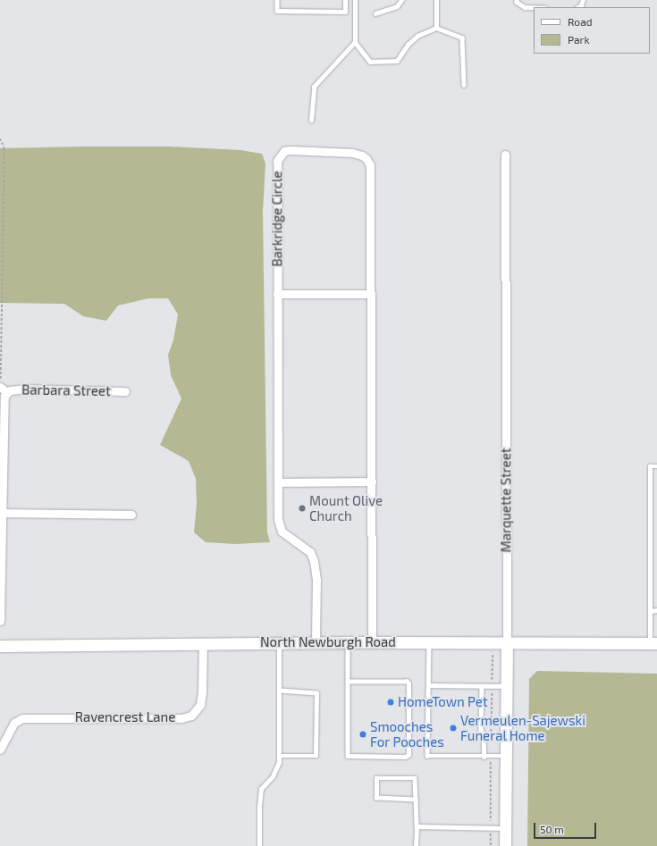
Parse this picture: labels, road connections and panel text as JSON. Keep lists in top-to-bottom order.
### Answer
{
  "streets": {
    "main road": ["Marquette Street", "North Newburgh Road"],
    "street": ["Barkridge Circle", "Barbara Street", "Ravencrest Lane"]
  },
  "crossings": [
    ["Barkridge Circle", "North Newburgh Road"],
    ["Marquette Street", "North Newburgh Road"],
    ["North Newburgh Road", "Ravencrest Lane"]
  ],
  "places": [
    "Mount Olive Church",
    "HomeTown Pet",
    "Vermeulen-Sajewski Funeral Home",
    "Smooches For Pooches"
  ],
  "legend": ["Road", "Park"],
  "scale_bar": "50 m"
}
